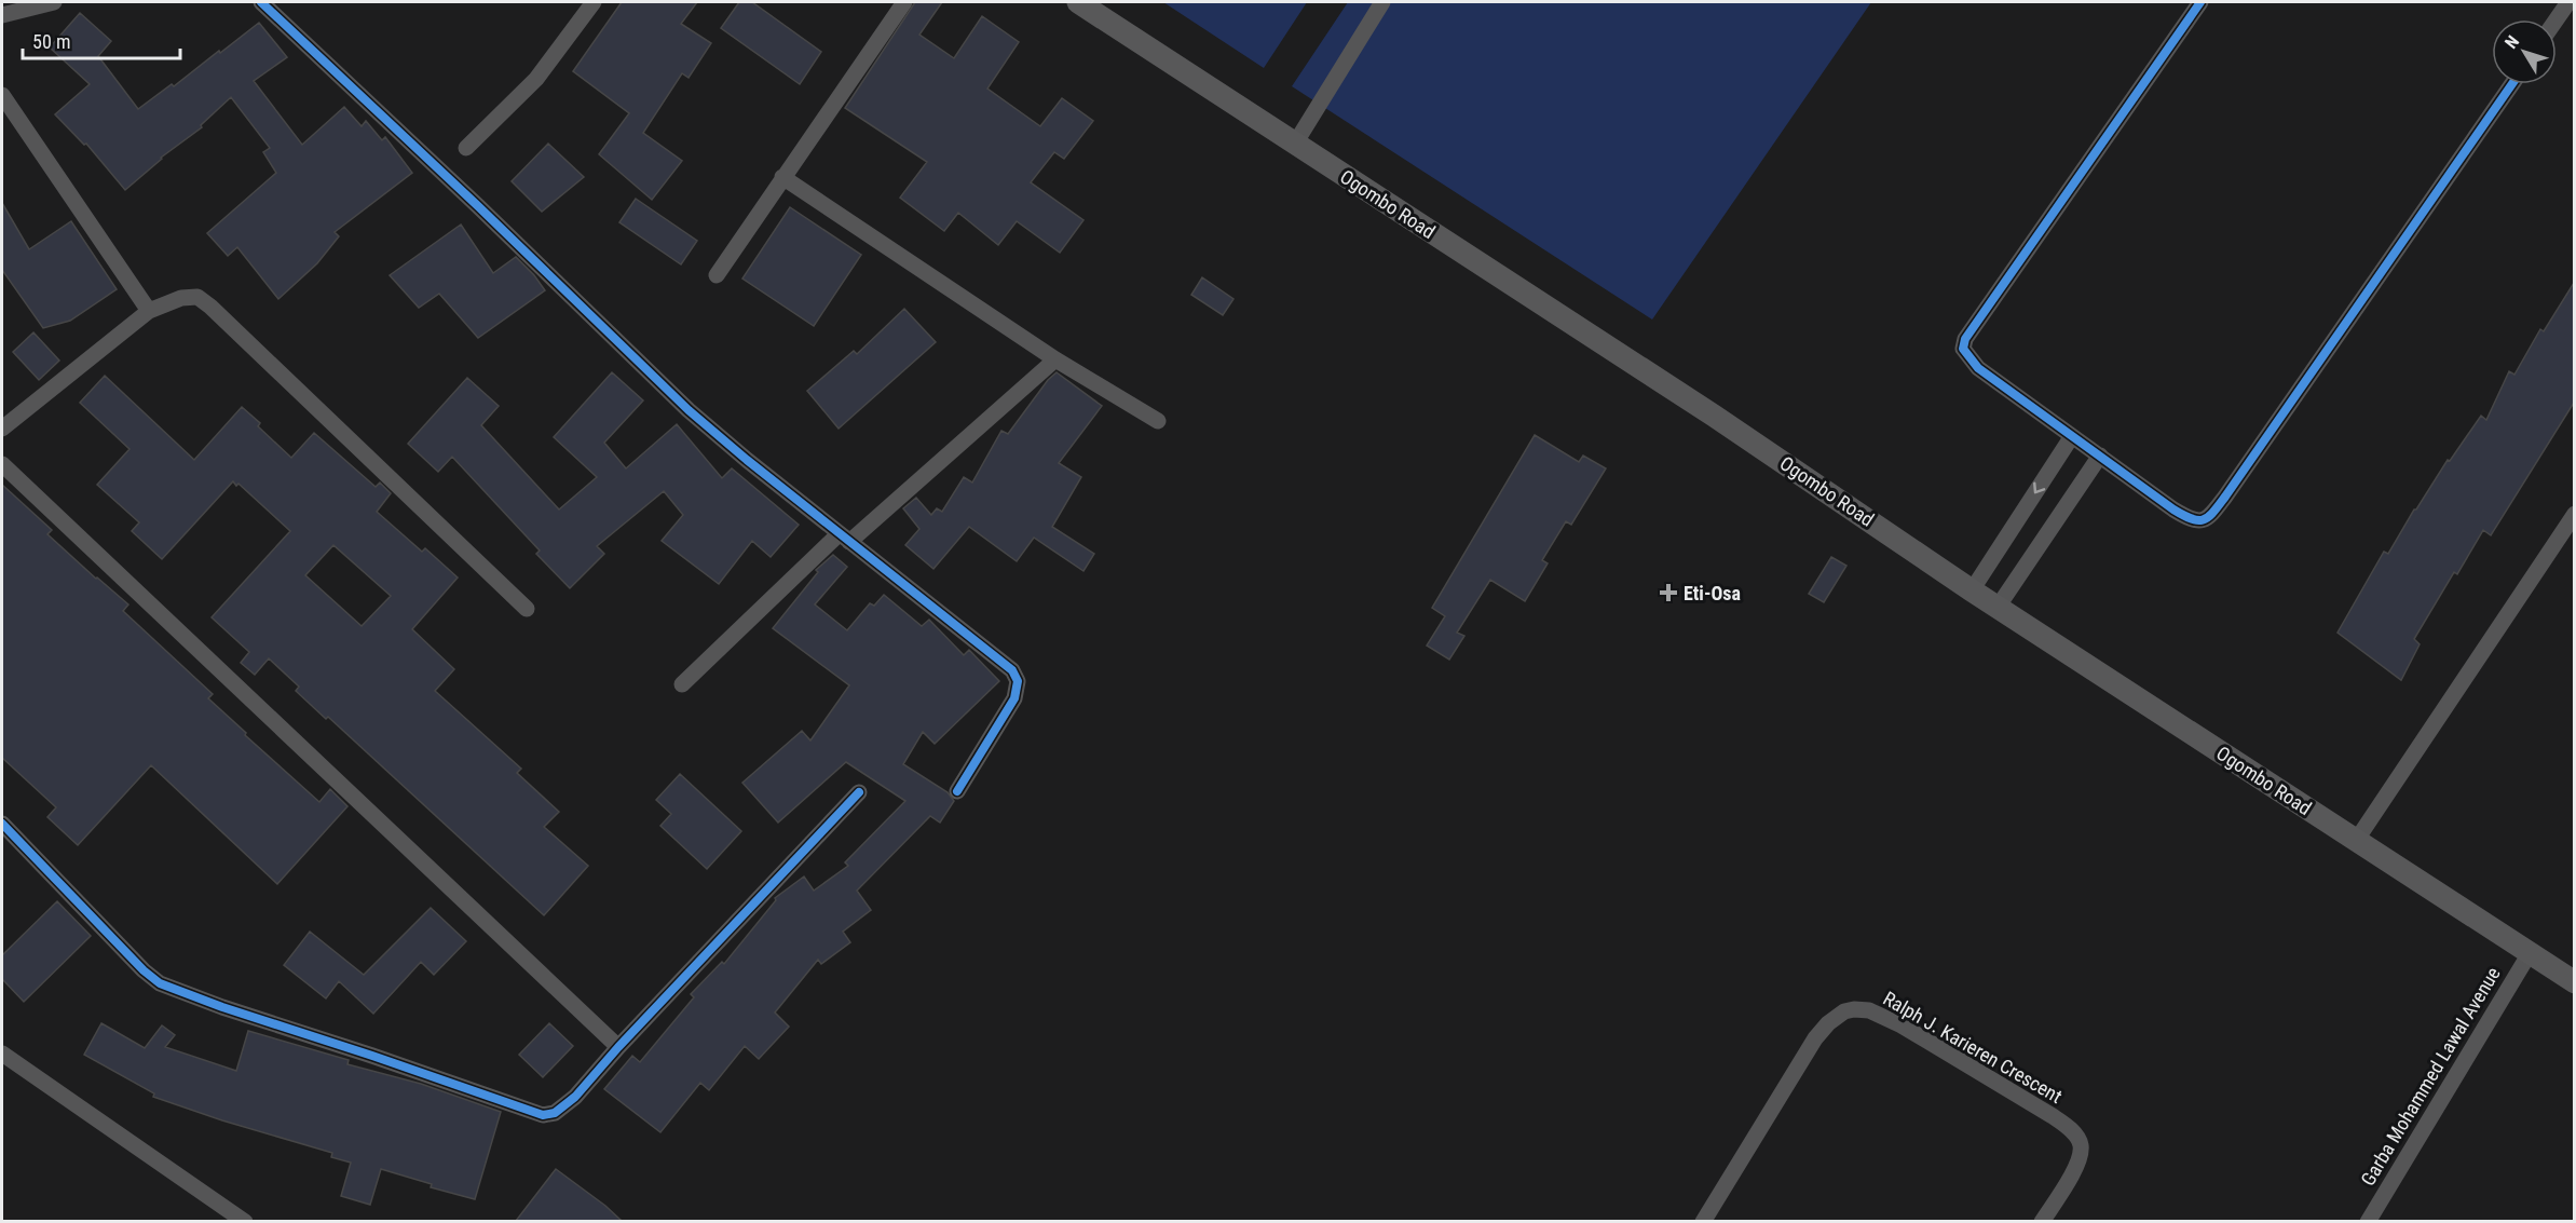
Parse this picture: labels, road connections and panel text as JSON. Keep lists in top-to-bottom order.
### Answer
{
  "streets": {
    "main road": ["Ogombo Road"],
    "street": ["Ralph J. Karieren Crescent", "Garba Mohammed Lawal Avenue"]
  },
  "crossings": [
    ["Ogombo Road", "Garba Mohammed Lawal Avenue"]
  ],
  "places": {
    "health": ["Eti-Osa"]
  },
  "scale_bar": "50 m",
  "north": "top left"
}
